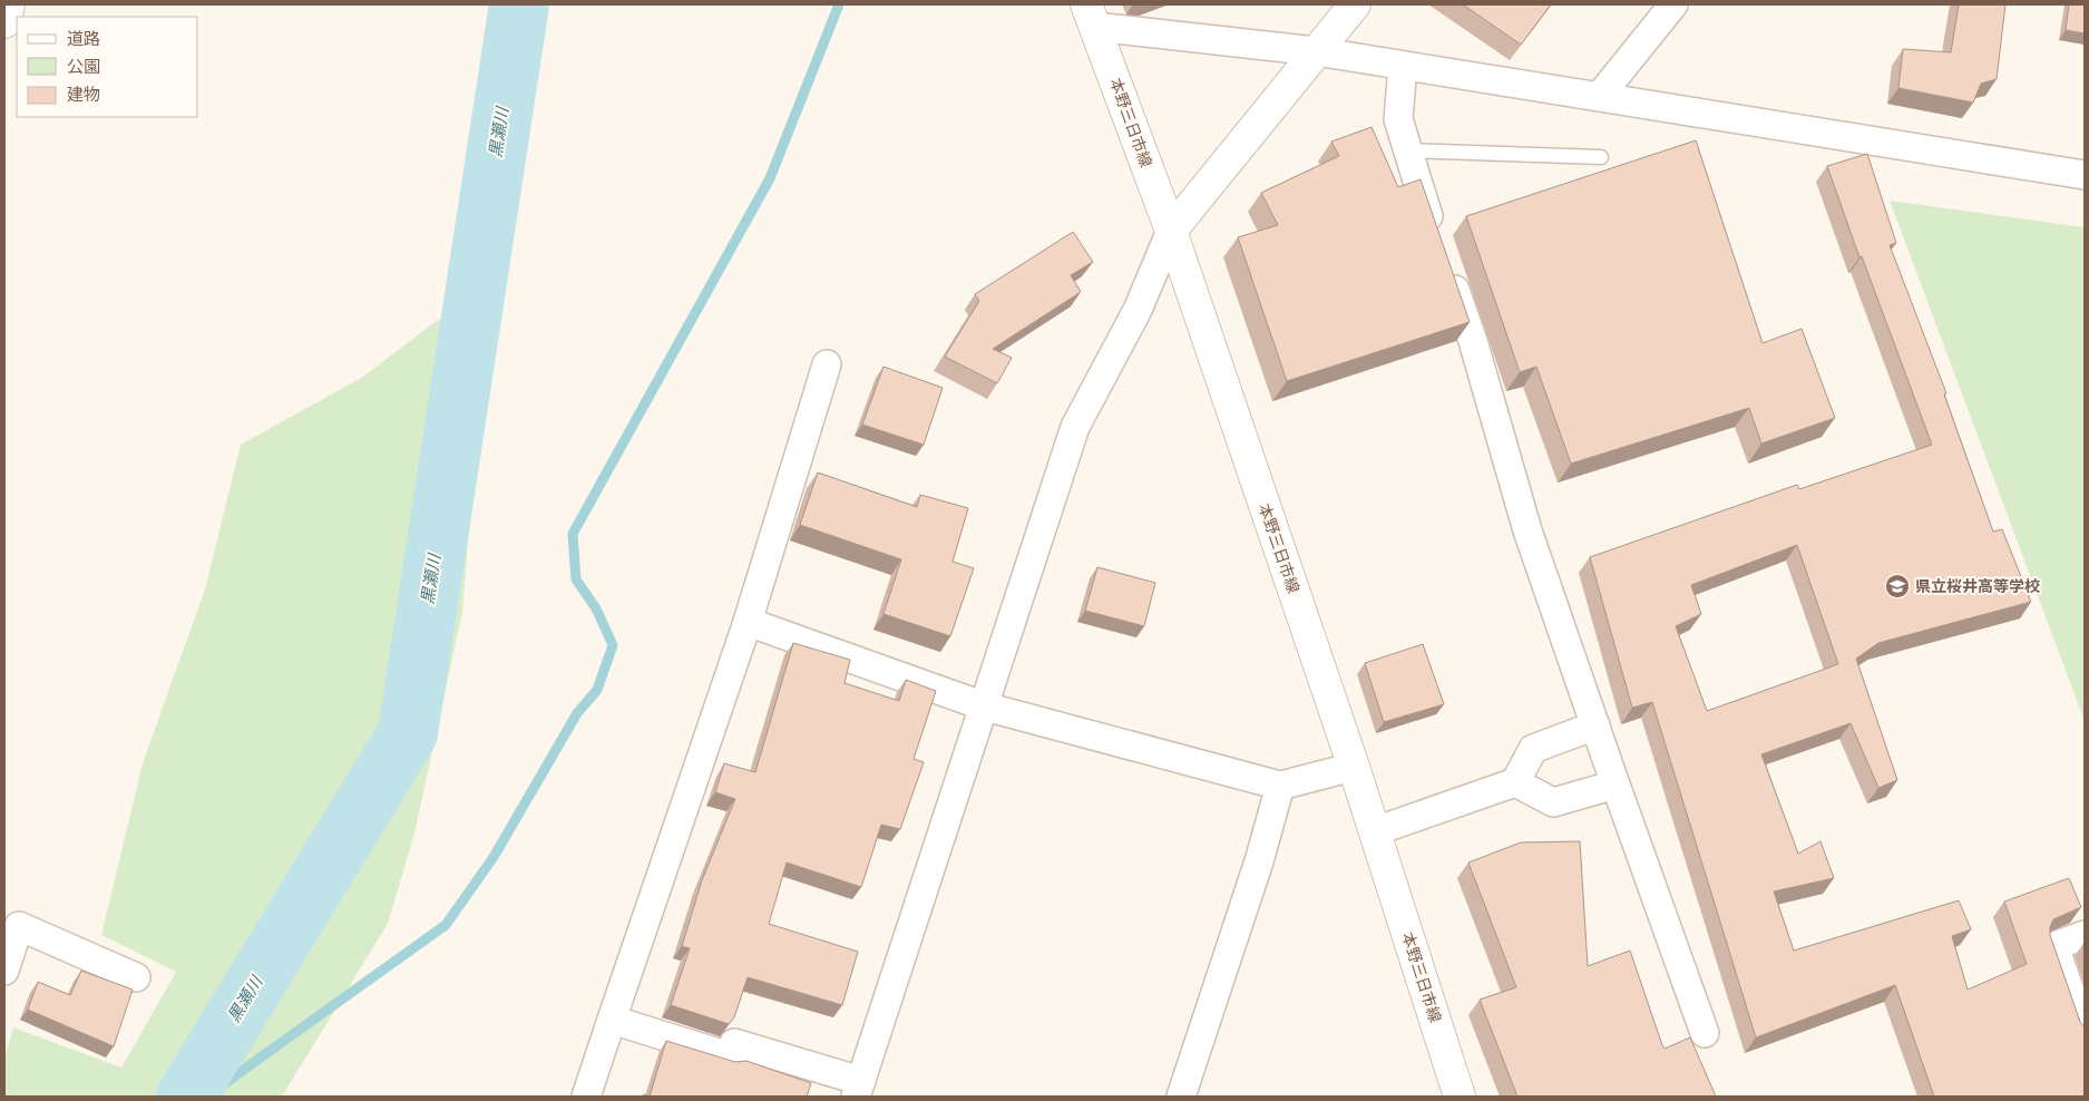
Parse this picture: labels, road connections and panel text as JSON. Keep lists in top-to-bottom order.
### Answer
{
  "streets": {
    "main road": ["本野三日市線"]
  },
  "water": ["黒瀬川"],
  "places": {
    "school or university": ["県立桜井高等学校"]
  },
  "legend": ["道路", "公園", "建物"]
}
